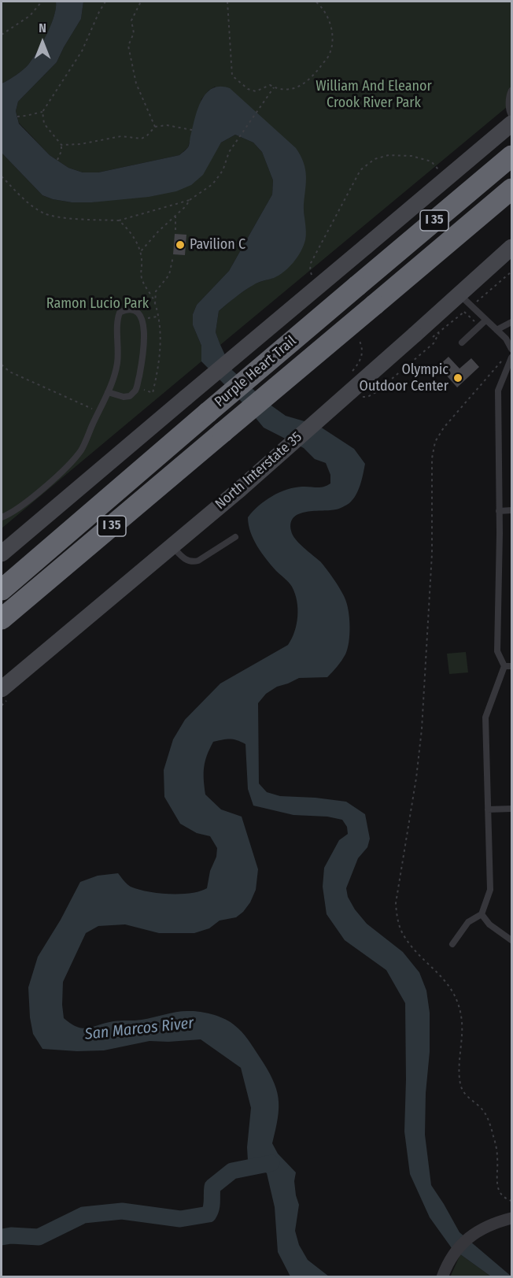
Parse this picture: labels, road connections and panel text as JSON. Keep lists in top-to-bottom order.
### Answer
{
  "streets": {
    "highway": ["I 35", "Purple Heart Trail"],
    "main road": ["North Interstate 35"]
  },
  "water": ["San Marcos River"],
  "parks": ["William And Eleanor Crook River Park", "Ramon Lucio Park"],
  "places": ["Pavilion C", "Olympic Outdoor Center"],
  "north": "top"
}
